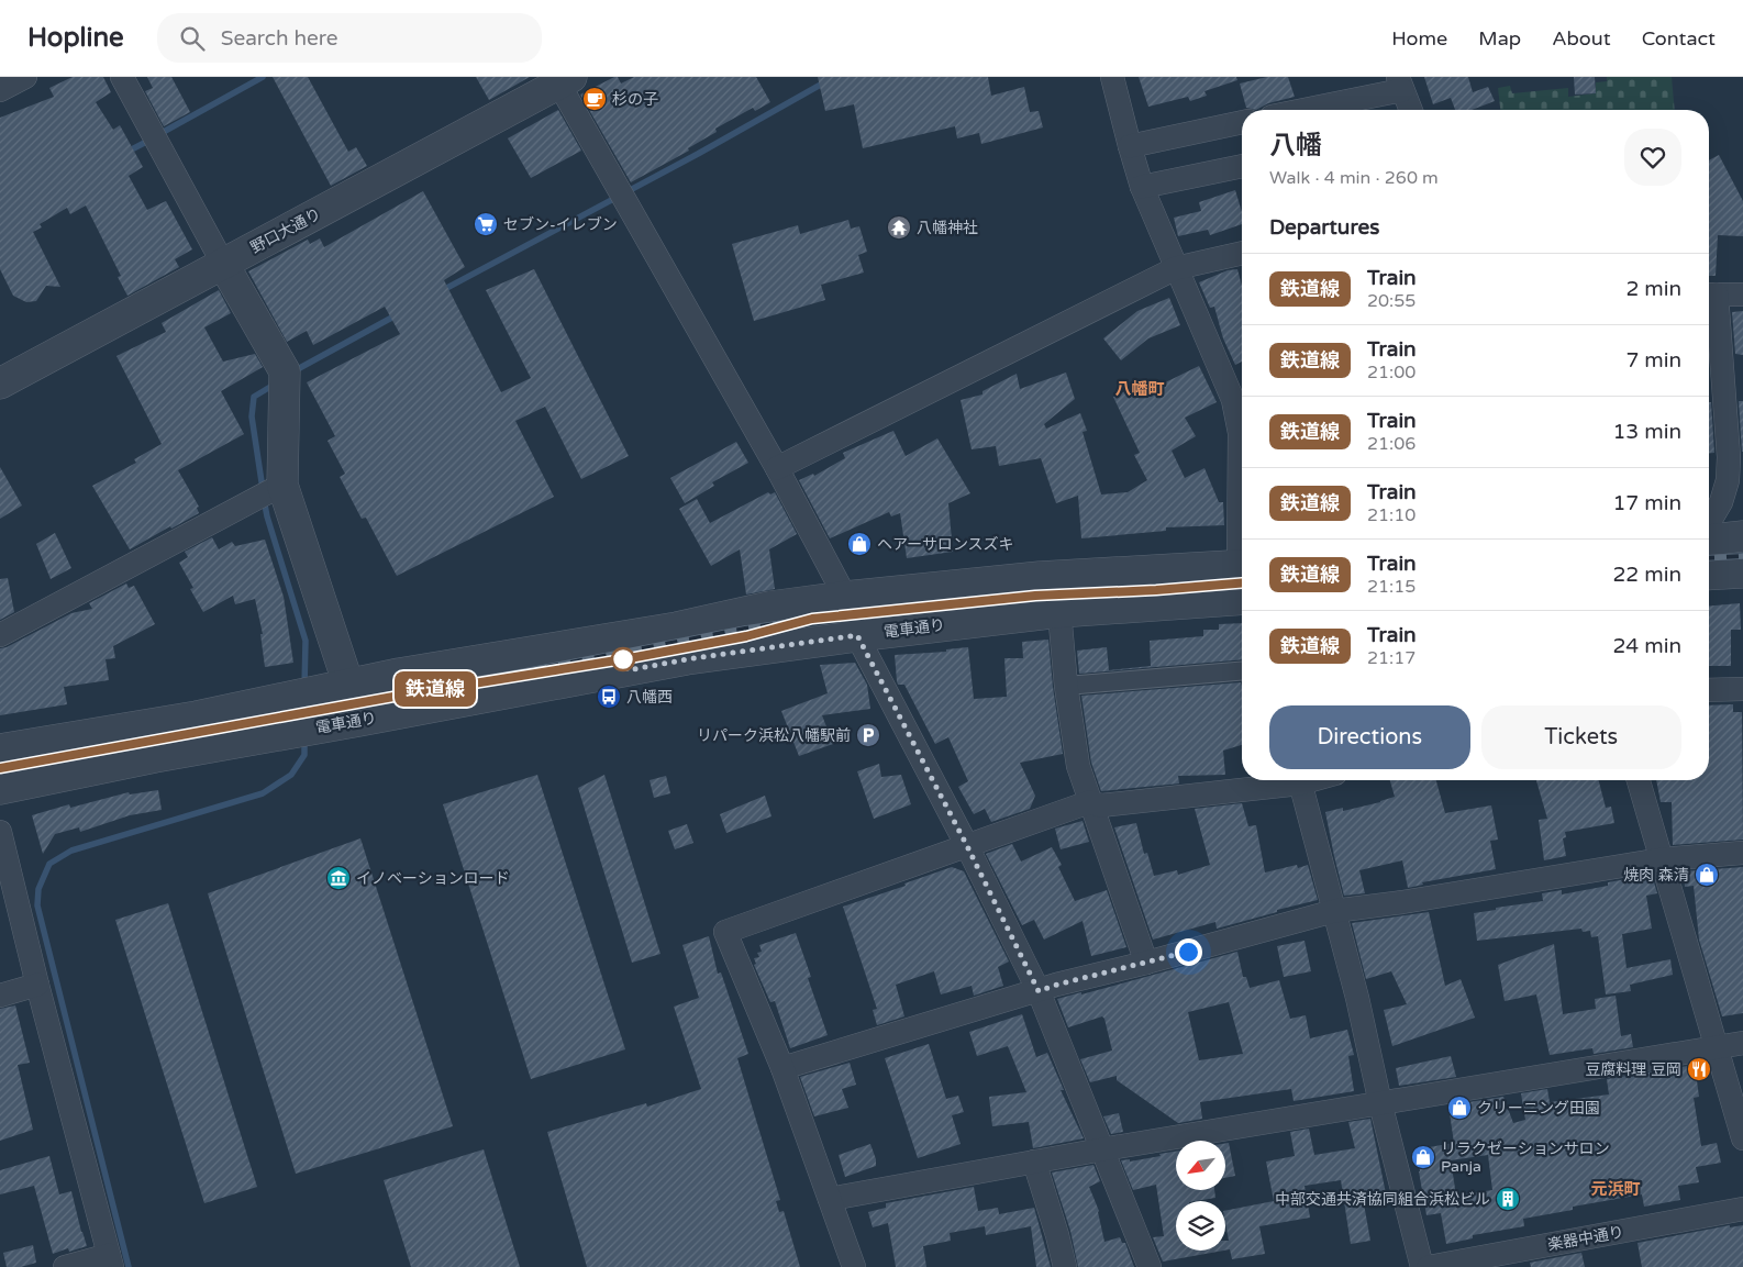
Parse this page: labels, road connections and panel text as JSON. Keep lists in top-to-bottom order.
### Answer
{
  "streets": {
    "street": ["野口大通り", "電車通り", "楽器中通り"]
  },
  "districts": ["八幡町", "元浜町"],
  "places": {
    "cafe": ["杉の子"],
    "supermarket": ["セブン-イレブン"],
    "temple": ["八幡神社"],
    "shop": [
      "ヘアーサロンスズキ",
      "焼肉 森清",
      "クリーニング田園",
      "リラクゼーションサロン Panja"
    ],
    "bus stop": ["八幡西"],
    "parking": ["リパーク浜松八幡駅前"],
    "museum": ["イノベーションロード"],
    "restaurant": ["豆腐料理 豆岡"],
    "building": ["中部交通共済協同組合浜松ビル"]
  },
  "north": "bottom left",
  "page": {
    "header": "Hopline",
    "search": "Search here",
    "nav": [
      "Home",
      "Map",
      "About",
      "Contact"
    ],
    "on_map": "鉄道線",
    "heading": [
      ["八幡", "Walk · 4 min · 260 m"],
      "Departures"
    ],
    "list": [
      {
        "mark": "鉄道線",
        "name": "Train",
        "note": "20:55",
        "value": "2 min"
      },
      {
        "mark": "鉄道線",
        "name": "Train",
        "note": "21:00",
        "value": "7 min"
      },
      {
        "mark": "鉄道線",
        "name": "Train",
        "note": "21:06",
        "value": "13 min"
      },
      {
        "mark": "鉄道線",
        "name": "Train",
        "note": "21:10",
        "value": "17 min"
      },
      {
        "mark": "鉄道線",
        "name": "Train",
        "note": "21:15",
        "value": "22 min"
      },
      {
        "mark": "鉄道線",
        "name": "Train",
        "note": "21:17",
        "value": "24 min"
      }
    ],
    "buttons": ["Directions", "Tickets"]
  }
}
